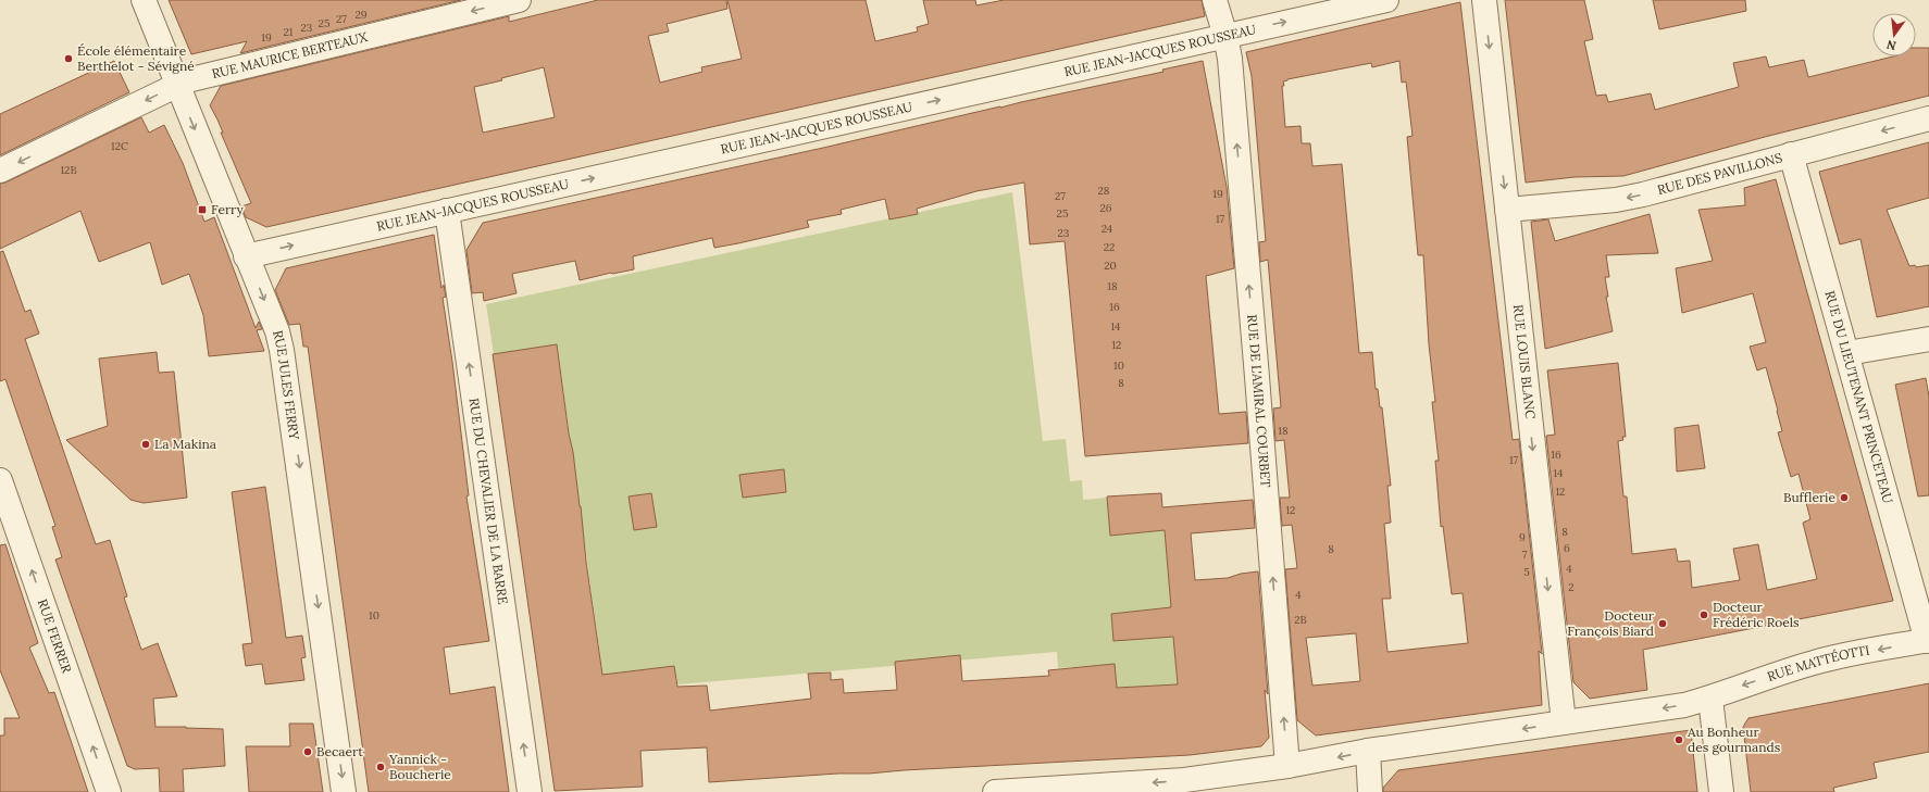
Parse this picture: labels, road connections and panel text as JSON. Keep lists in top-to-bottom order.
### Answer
{
  "streets": {
    "street": [
      "RUE JEAN-JACQUES ROUSSEAU",
      "RUE MAURICE BERTEAUX",
      "RUE DES PAVILLONS",
      "RUE LOUIS BLANC",
      "RUE JULES FERRY",
      "RUE DU LIEUTENANT PRINCETEAU",
      "RUE DE L'AMIRAL COURBET",
      "RUE DU CHEVALIER DE LA BARRE",
      "RUE FERRER",
      "RUE MATTÉOTTI"
    ]
  },
  "crossings": [
    ["RUE JEAN-JACQUES ROUSSEAU", "RUE JULES FERRY"],
    ["RUE JEAN-JACQUES ROUSSEAU", "RUE DE L'AMIRAL COURBET"],
    ["RUE JEAN-JACQUES ROUSSEAU", "RUE DU CHEVALIER DE LA BARRE"],
    ["RUE MAURICE BERTEAUX", "RUE JULES FERRY"],
    ["RUE DES PAVILLONS", "RUE LOUIS BLANC"],
    ["RUE DES PAVILLONS", "RUE DU LIEUTENANT PRINCETEAU"],
    ["RUE LOUIS BLANC", "RUE MATTÉOTTI"],
    ["RUE DU LIEUTENANT PRINCETEAU", "RUE MATTÉOTTI"],
    ["RUE DE L'AMIRAL COURBET", "RUE MATTÉOTTI"]
  ],
  "one_way": [
    "RUE JEAN-JACQUES ROUSSEAU",
    "RUE MAURICE BERTEAUX",
    "RUE DES PAVILLONS",
    "RUE LOUIS BLANC",
    "RUE JULES FERRY",
    "RUE DE L'AMIRAL COURBET",
    "RUE DU CHEVALIER DE LA BARRE",
    "RUE FERRER",
    "RUE MATTÉOTTI"
  ],
  "places": {
    "other": [
      "École élémentaire Berthelot - Sévigné",
      "La Makina",
      "Bufflerie",
      "Docteur Frédéric Roels",
      "Docteur François Biard",
      "Au Bonheur des gourmands",
      "Becaert",
      "Yannick - Boucherie"
    ],
    "transit": ["Ferry"]
  },
  "house_numbers": [
    "29",
    "27",
    "25",
    "23",
    "21",
    "19",
    "12C",
    "12B",
    "28",
    "19",
    "27",
    "26",
    "25",
    "17",
    "24",
    "23",
    "22",
    "20",
    "18",
    "16",
    "14",
    "12",
    "10",
    "8",
    "18",
    "16",
    "17",
    "14",
    "12",
    "12",
    "8",
    "9",
    "6",
    "8",
    "7",
    "4",
    "5",
    "2",
    "4",
    "10",
    "2B"
  ],
  "north": "bottom"
}
